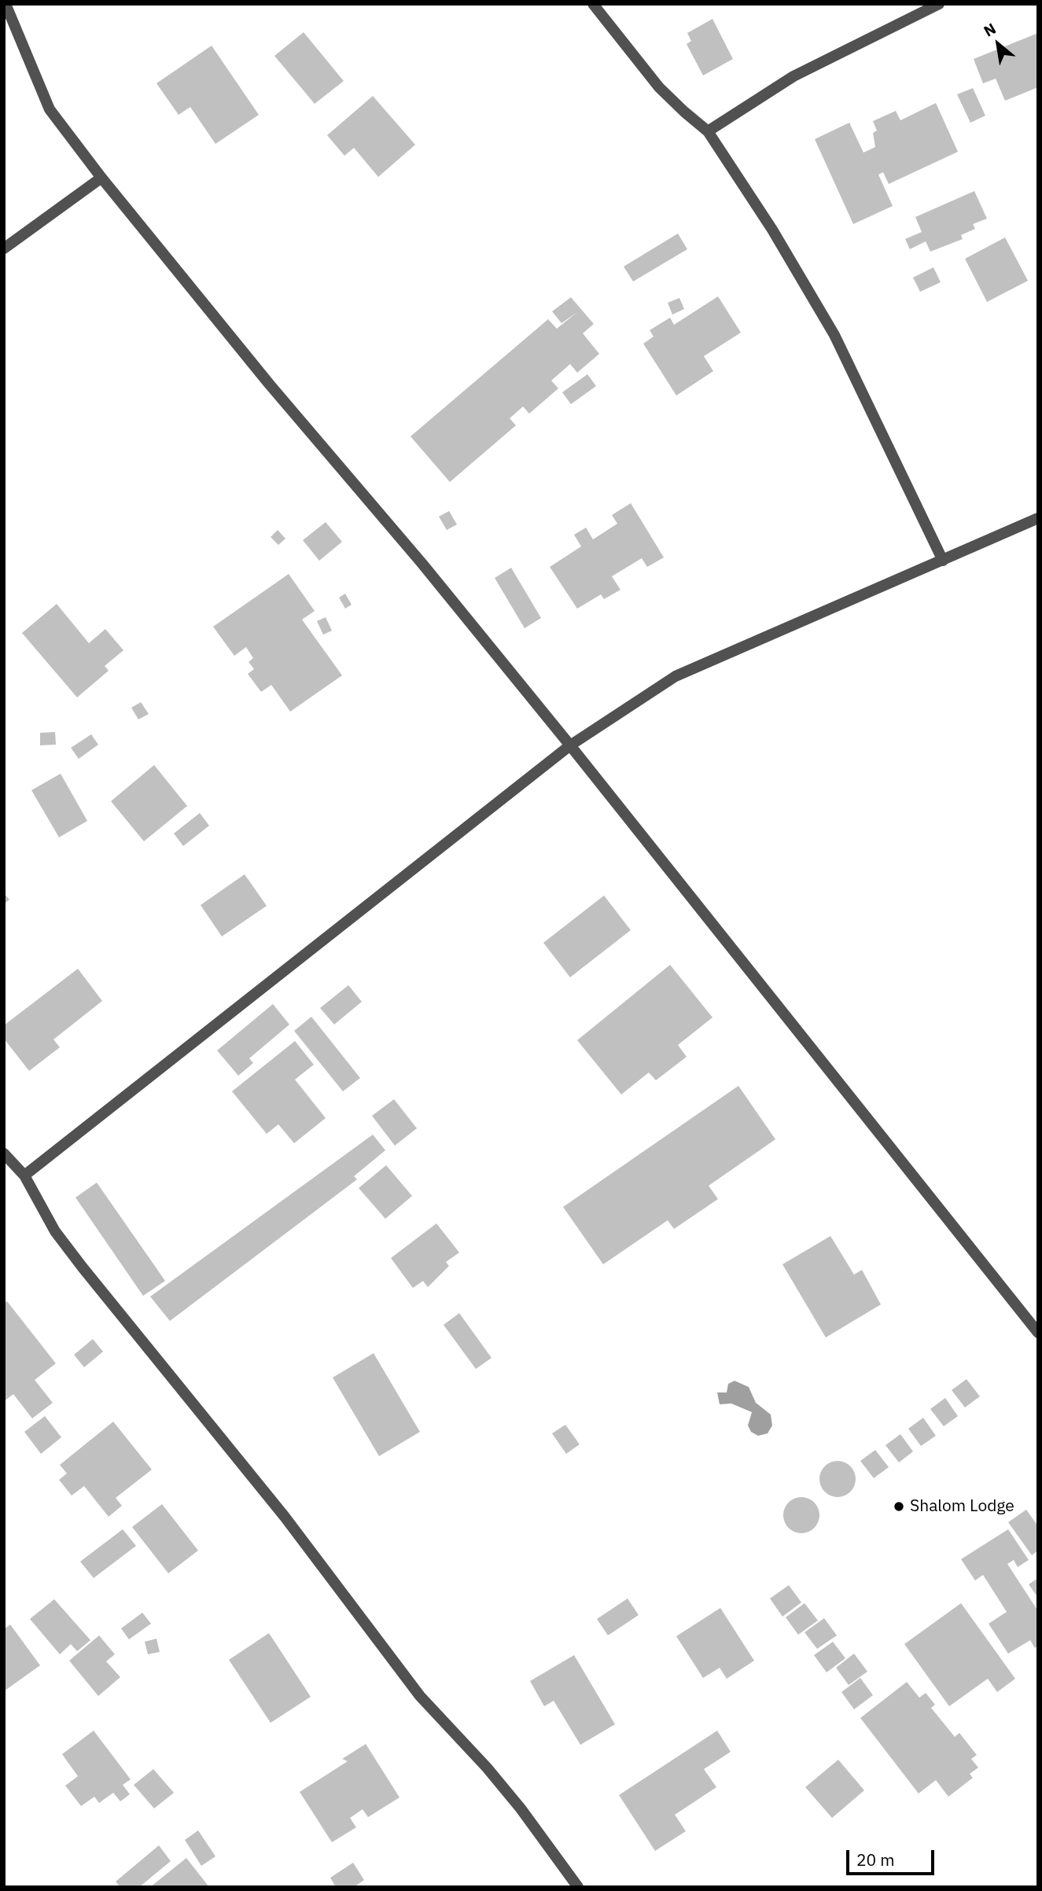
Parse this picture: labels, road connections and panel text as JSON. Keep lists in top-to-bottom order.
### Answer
{
  "places": ["Shalom Lodge"],
  "scale_bar": "20 m",
  "north": "top left"
}
